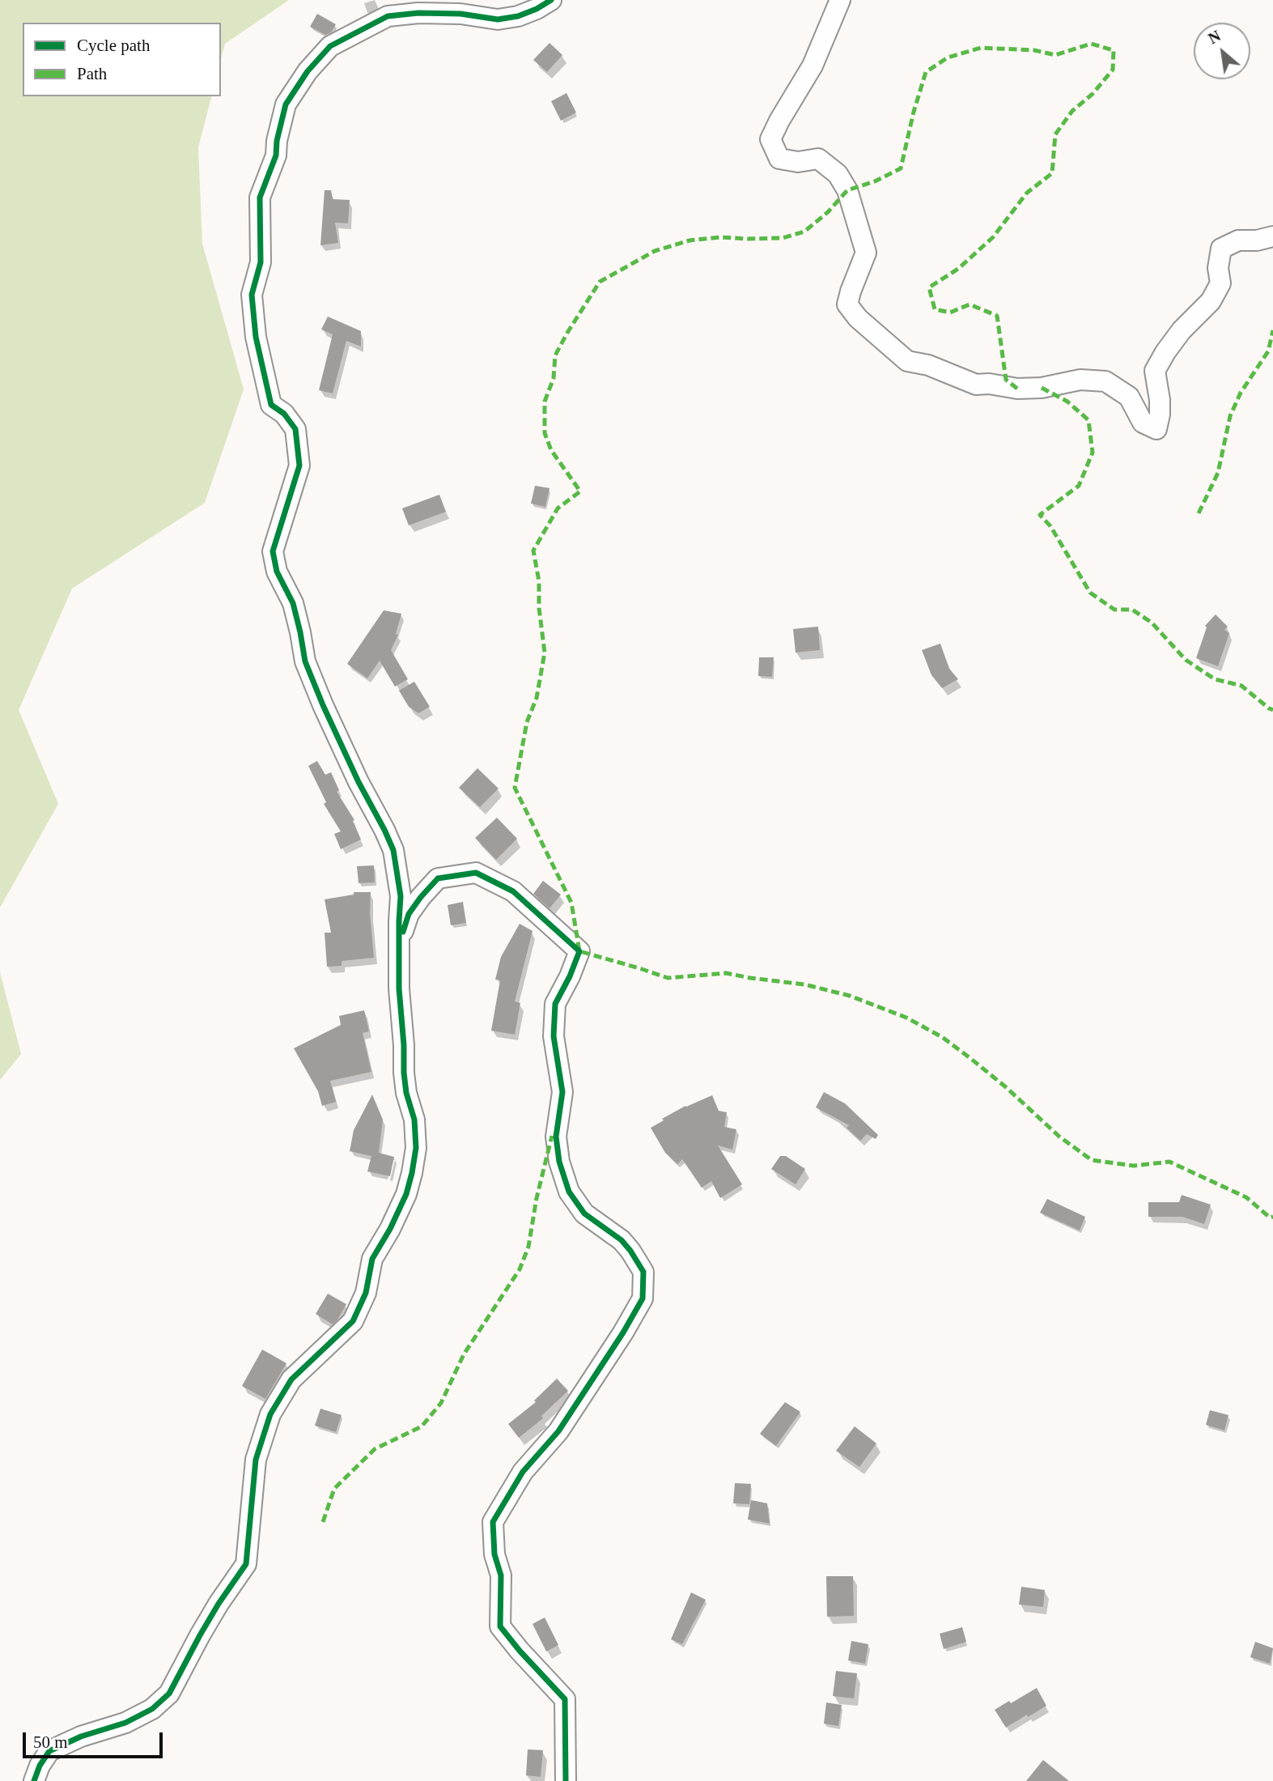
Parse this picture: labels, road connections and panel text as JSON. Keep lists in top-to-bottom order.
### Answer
{
  "legend": ["Cycle path", "Path"],
  "scale_bar": "50 m",
  "north": "top left"
}
